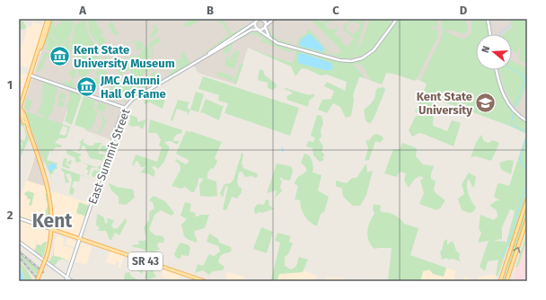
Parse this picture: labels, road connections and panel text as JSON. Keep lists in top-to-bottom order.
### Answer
{
  "streets": {
    "main road": ["SR 43"],
    "street": ["East Summit Street"]
  },
  "crossings": [
    ["East Summit Street", "SR 43"]
  ],
  "districts": ["Kent"],
  "places": {
    "museum": ["Kent State University Museum", "JMC Alumni Hall of Fame"],
    "school or university": ["Kent State University"]
  },
  "north": "left",
  "grid": {
    "columns": [
      "A",
      "B",
      "C",
      "D"
    ],
    "rows": ["1", "2"]
  }
}
